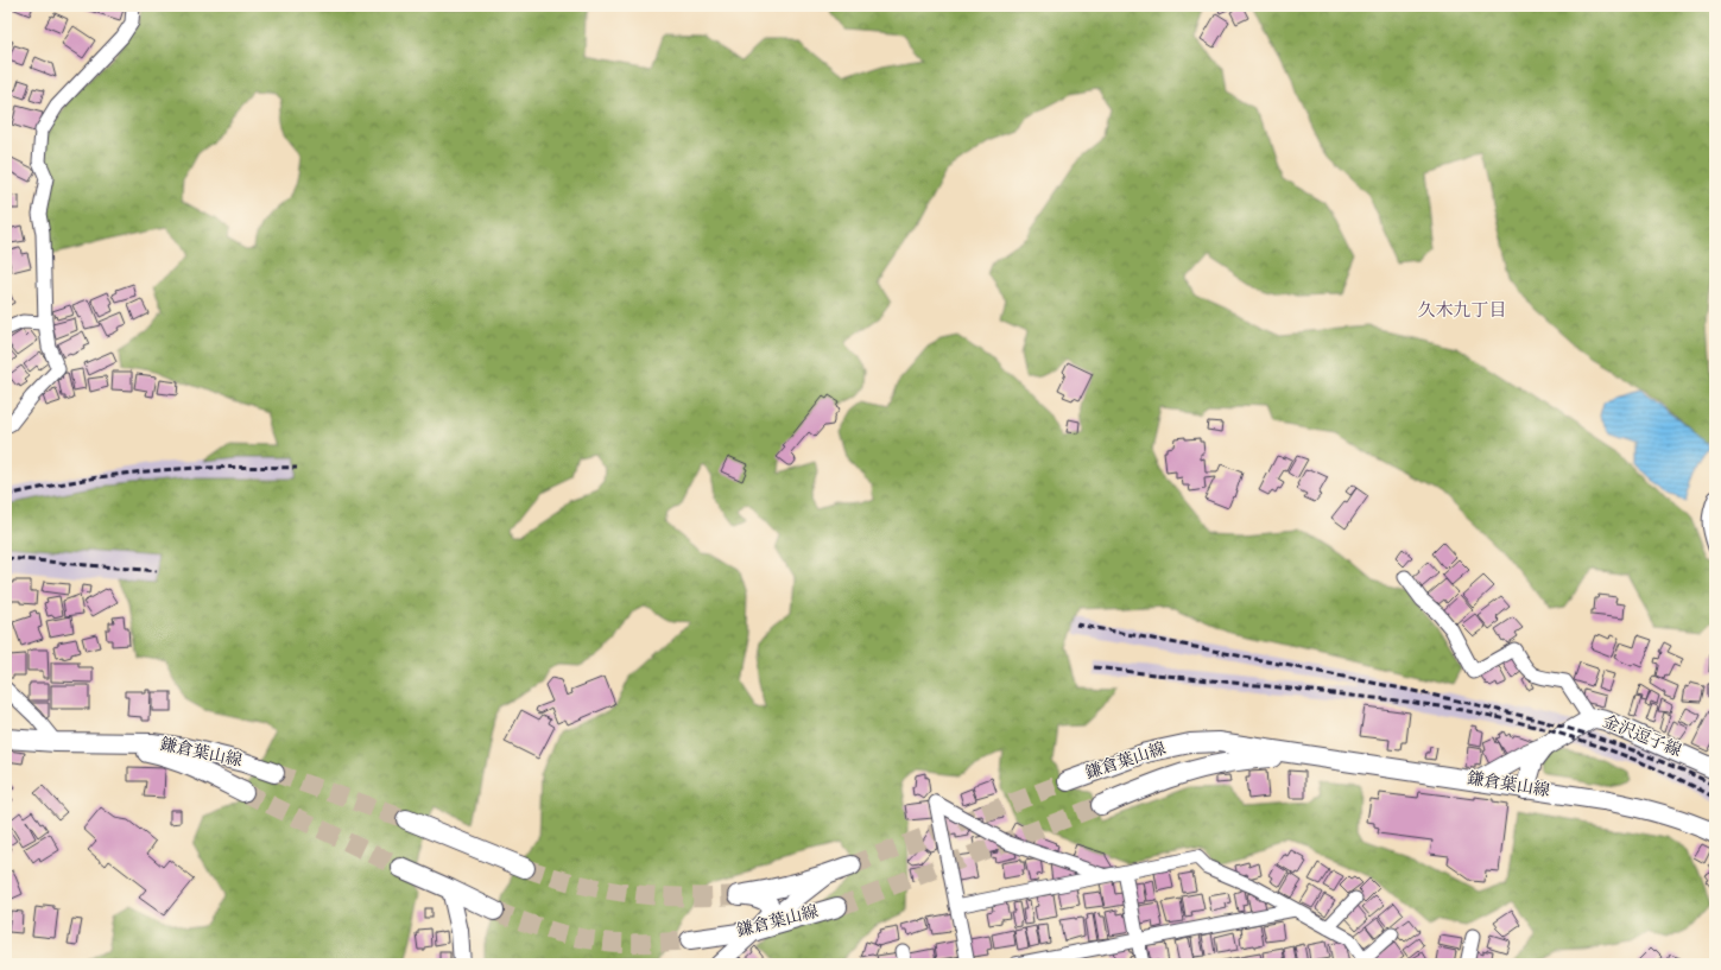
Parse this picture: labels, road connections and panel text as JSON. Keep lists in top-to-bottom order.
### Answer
{
  "streets": {
    "main road": ["金沢逗子線", "鎌倉葉山線"]
  },
  "crossings": [
    ["金沢逗子線", "鎌倉葉山線"]
  ],
  "districts": ["久木九丁目"]
}
